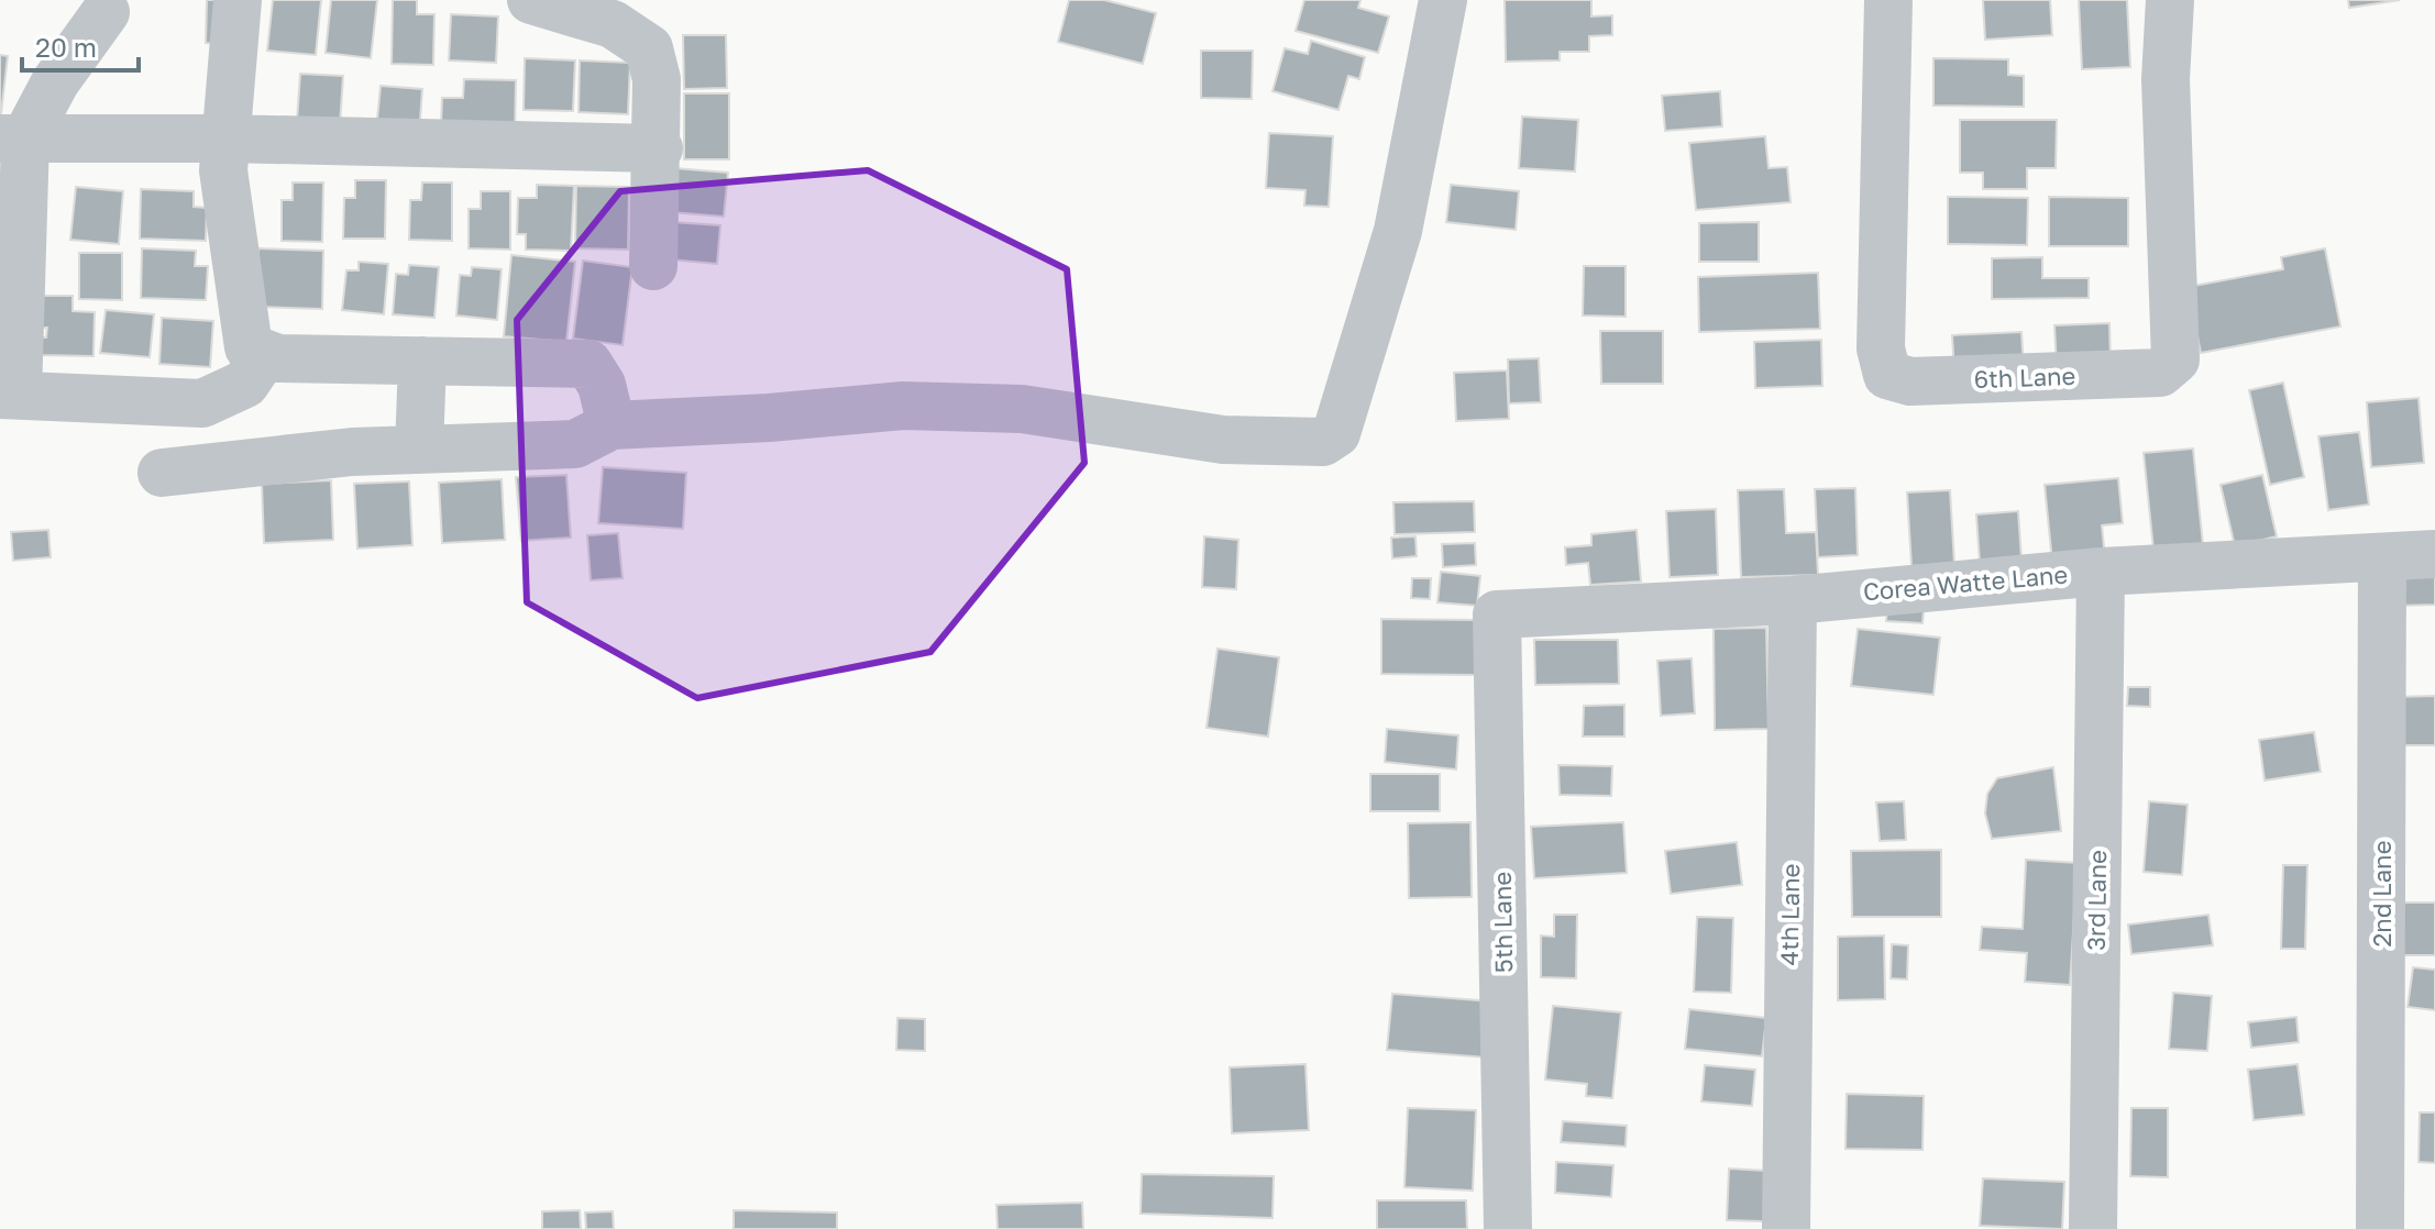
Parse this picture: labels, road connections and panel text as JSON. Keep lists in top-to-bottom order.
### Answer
{
  "streets": {
    "street": [
      "6th Lane",
      "Corea Watte Lane",
      "2nd Lane",
      "3rd Lane",
      "4th Lane",
      "5th Lane"
    ]
  },
  "crossings": [
    ["Corea Watte Lane", "2nd Lane"],
    ["Corea Watte Lane", "3rd Lane"],
    ["Corea Watte Lane", "4th Lane"],
    ["Corea Watte Lane", "5th Lane"]
  ],
  "scale_bar": "20 m"
}
